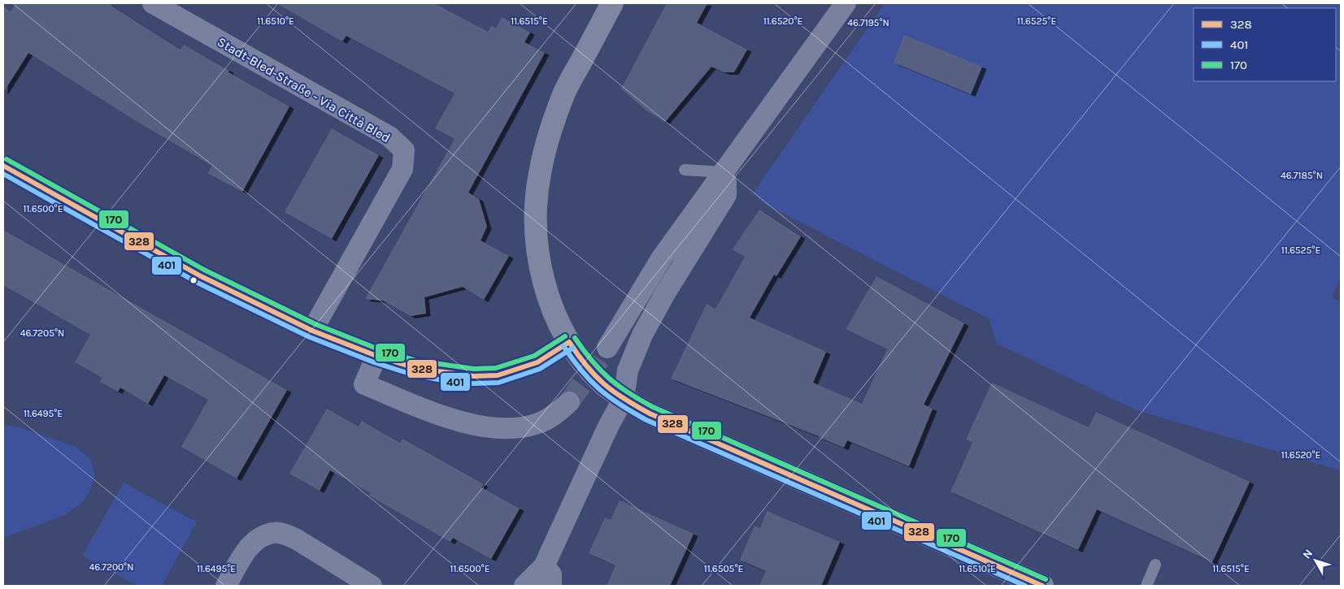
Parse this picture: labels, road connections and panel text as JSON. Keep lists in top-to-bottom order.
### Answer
{
  "streets": {
    "street": ["Stadt-Bled-Straße - Via Città Bled"]
  },
  "lines": ["transit line 170", "transit line 328", "transit line 401"],
  "legend": ["328", "401", "170"],
  "north": "top left",
  "coordinates": [
    "11.6510°E",
    "11.6515°E",
    "11.6520°E",
    "11.6525°E",
    "46.7195°N",
    "46.7185°N",
    "11.6500°E",
    "46.7205°N",
    "11.6495°E",
    "46.7200°N",
    "11.6505°E"
  ]
}
